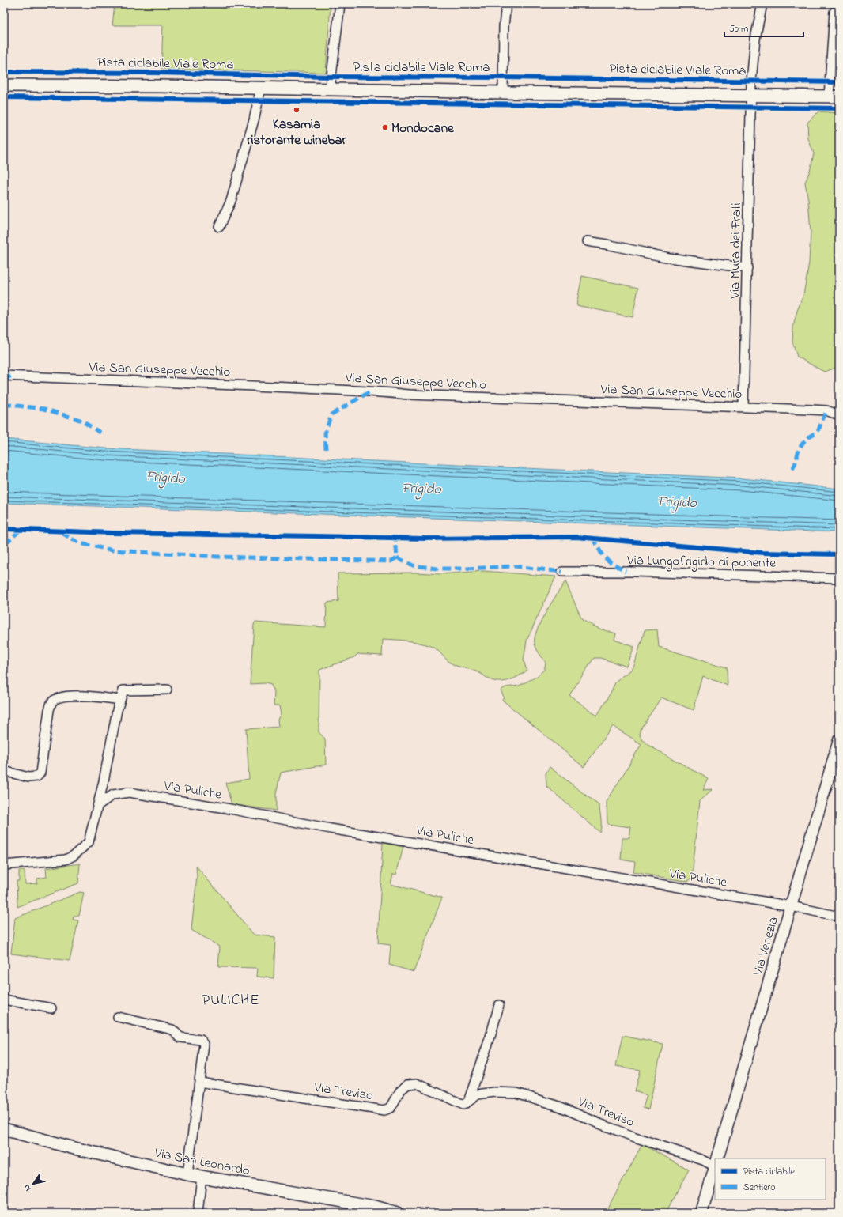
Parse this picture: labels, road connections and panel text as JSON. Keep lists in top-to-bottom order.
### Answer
{
  "streets": {
    "main road": ["Via San Leonardo"],
    "street": [
      "Via Mura dei Frati",
      "Via San Giuseppe Vecchio",
      "Via Lungofrigido di ponente",
      "Via Puliche",
      "Via Venezia",
      "Via Treviso"
    ],
    "cycle path": ["Pista ciclabile Viale Roma"]
  },
  "crossings": [
    ["Via Mura dei Frati", "Via San Giuseppe Vecchio"],
    ["Via Puliche", "Via Venezia"]
  ],
  "districts": ["PULICHE"],
  "water": ["Frigido"],
  "places": ["Kasamia ristorante winebar", "Mondocane"],
  "legend": ["Pista ciclabile", "Sentiero"],
  "scale_bar": "50 m",
  "north": "bottom left"
}
